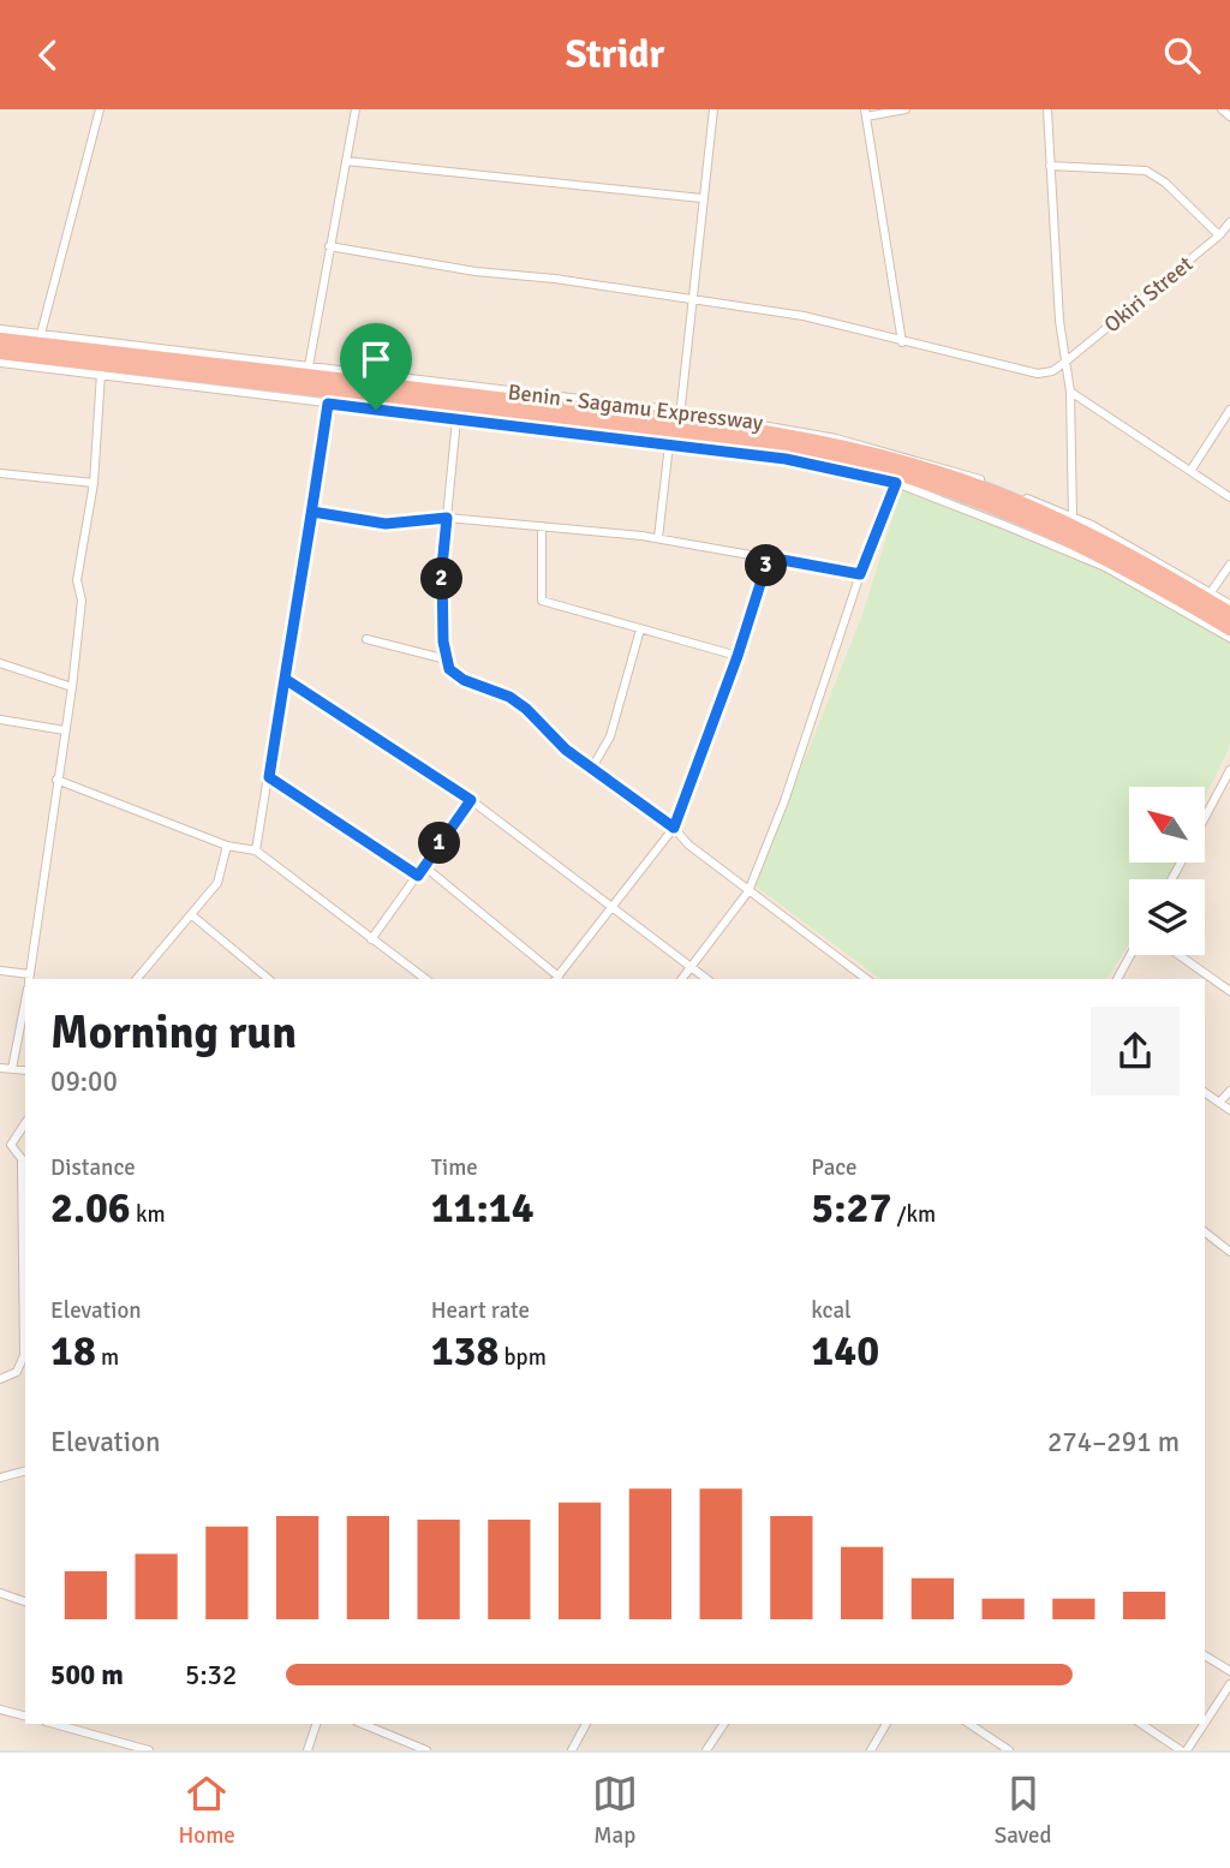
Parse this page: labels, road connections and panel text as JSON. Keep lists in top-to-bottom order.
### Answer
{
  "streets": {
    "highway": ["Benin - Sagamu Expressway"],
    "street": ["Okiri Street"]
  },
  "north": "top left",
  "page": {
    "header": "Stridr",
    "pins": ["3", "2", "1"],
    "heading": ["Morning run", "09:00"],
    "stats": [
      ["Distance", "2.06 km"],
      ["Time", "11:14"],
      ["Pace", "5:27 /km"],
      ["Elevation", "18 m"],
      ["Heart rate", "138 bpm"],
      ["kcal", "140"]
    ],
    "chart": ["Elevation", "274–291 m"],
    "list": [
      {
        "name": "500 m",
        "note": "5:32"
      }
    ],
    "tabs": ["Home", "Map", "Saved"]
  }
}
